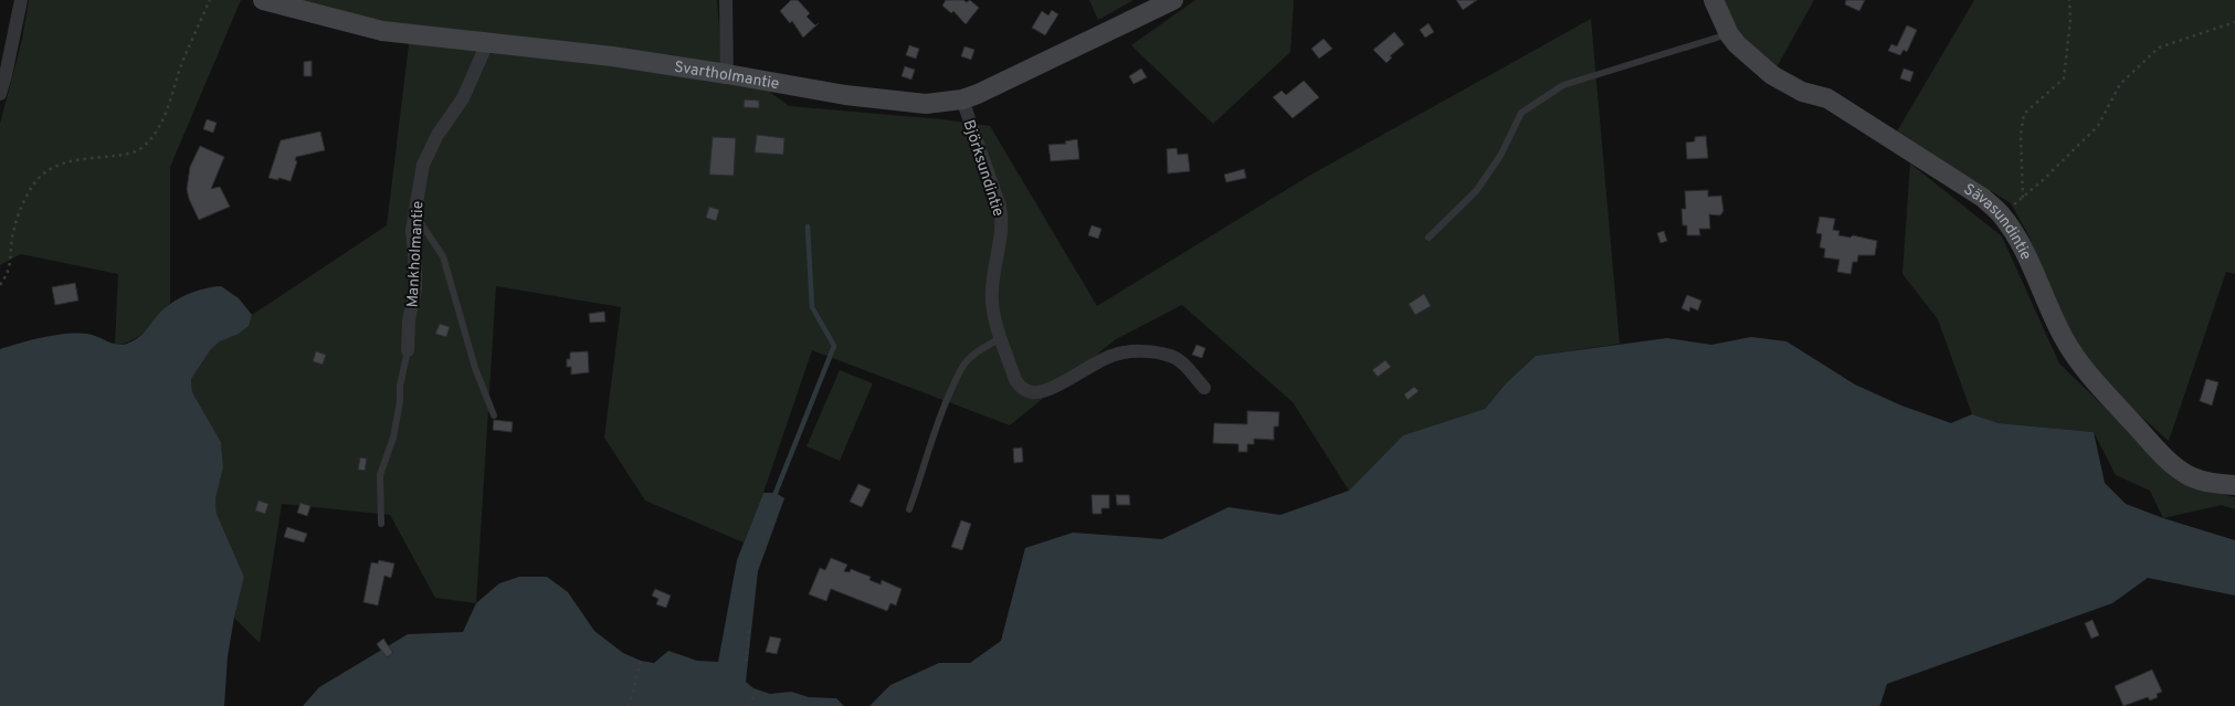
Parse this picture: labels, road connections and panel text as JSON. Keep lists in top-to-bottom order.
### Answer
{
  "streets": {
    "street": [
      "Svartholmantie",
      "Björksundintie",
      "Sävasundintie",
      "Mankholmantie"
    ]
  },
  "crossings": [
    ["Svartholmantie", "Björksundintie"],
    ["Svartholmantie", "Mankholmantie"]
  ]
}
